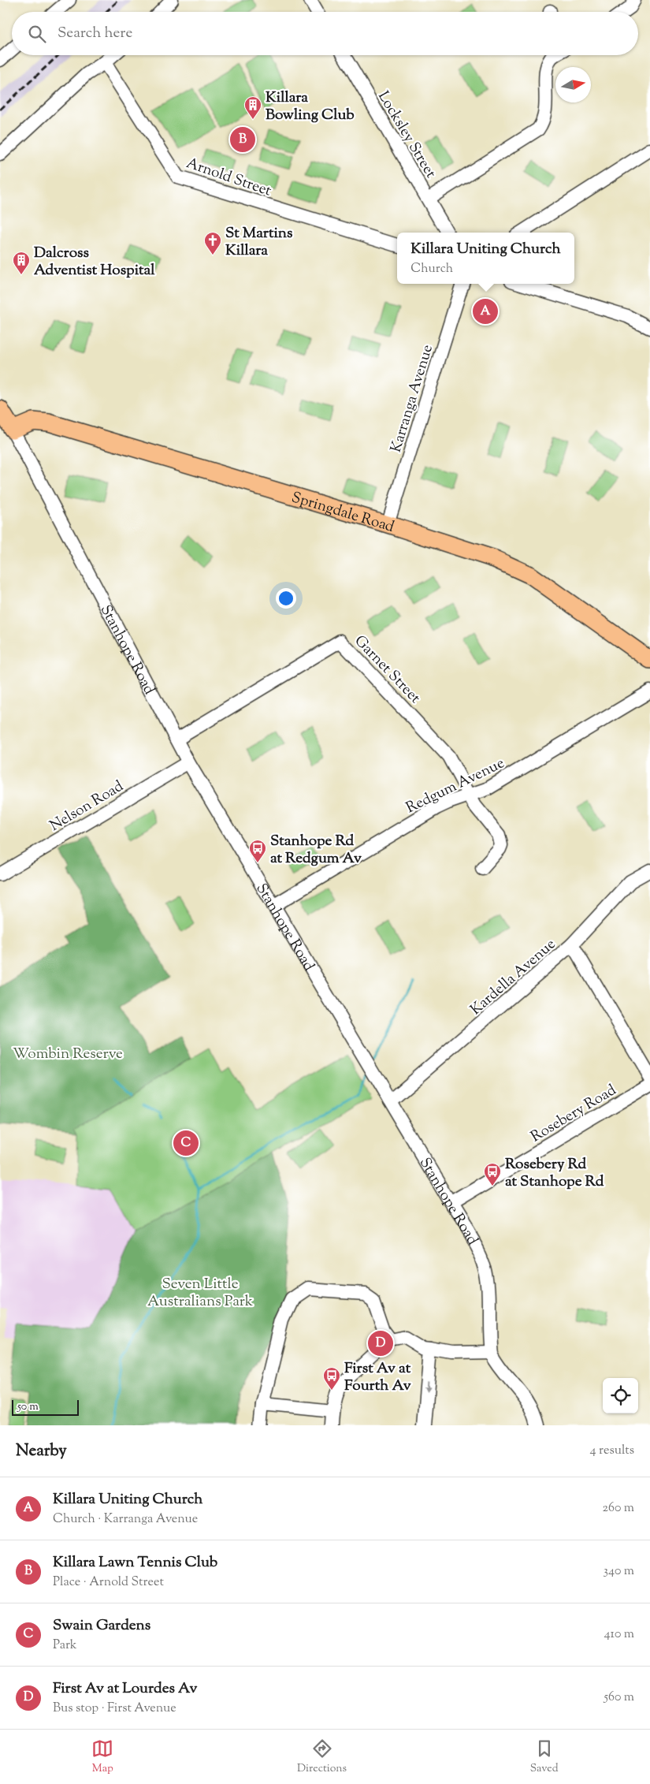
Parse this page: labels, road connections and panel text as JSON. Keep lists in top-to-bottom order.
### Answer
{
  "streets": {
    "main road": ["Springdale Road", "Stanhope Road"],
    "street": [
      "Locksley Street",
      "Arnold Street",
      "Karranga Avenue",
      "Garnet Street",
      "Redgum Avenue",
      "Nelson Road",
      "Kardella Avenue",
      "Rosebery Road"
    ]
  },
  "crossings": [
    ["Karranga Avenue", "Springdale Road"],
    ["Springdale Road", "Stanhope Road"],
    ["Stanhope Road", "Garnet Street"],
    ["Stanhope Road", "Redgum Avenue"],
    ["Stanhope Road", "Nelson Road"],
    ["Stanhope Road", "Kardella Avenue"],
    ["Stanhope Road", "Rosebery Road"],
    ["Garnet Street", "Redgum Avenue"]
  ],
  "parks": ["Wombin Reserve", "Seven Little Australians Park"],
  "places": {
    "building": ["Killara Bowling Club", "Dalcross Adventist Hospital"],
    "church": ["St Martins Killara"],
    "bus stop": ["Stanhope Rd at Redgum Av", "Rosebery Rd at Stanhope Rd", "First Av at Fourth Av"]
  },
  "scale_bar": "50 m",
  "north": "right",
  "page": {
    "search": "Search here",
    "pins": [
      "B",
      "A",
      "C",
      "D"
    ],
    "popup": ["Killara Uniting Church", "Church"],
    "scale": "50 m",
    "heading": ["Nearby", "4 results"],
    "list": [
      {
        "mark": "A",
        "name": "Killara Uniting Church",
        "note": "Church · Karranga Avenue",
        "value": "260 m"
      },
      {
        "mark": "B",
        "name": "Killara Lawn Tennis Club",
        "note": "Place · Arnold Street",
        "value": "340 m"
      },
      {
        "mark": "C",
        "name": "Swain Gardens",
        "note": "Park",
        "value": "410 m"
      },
      {
        "mark": "D",
        "name": "First Av at Lourdes Av",
        "note": "Bus stop · First Avenue",
        "value": "560 m"
      }
    ],
    "nav": ["Map", "Directions", "Saved"]
  }
}
